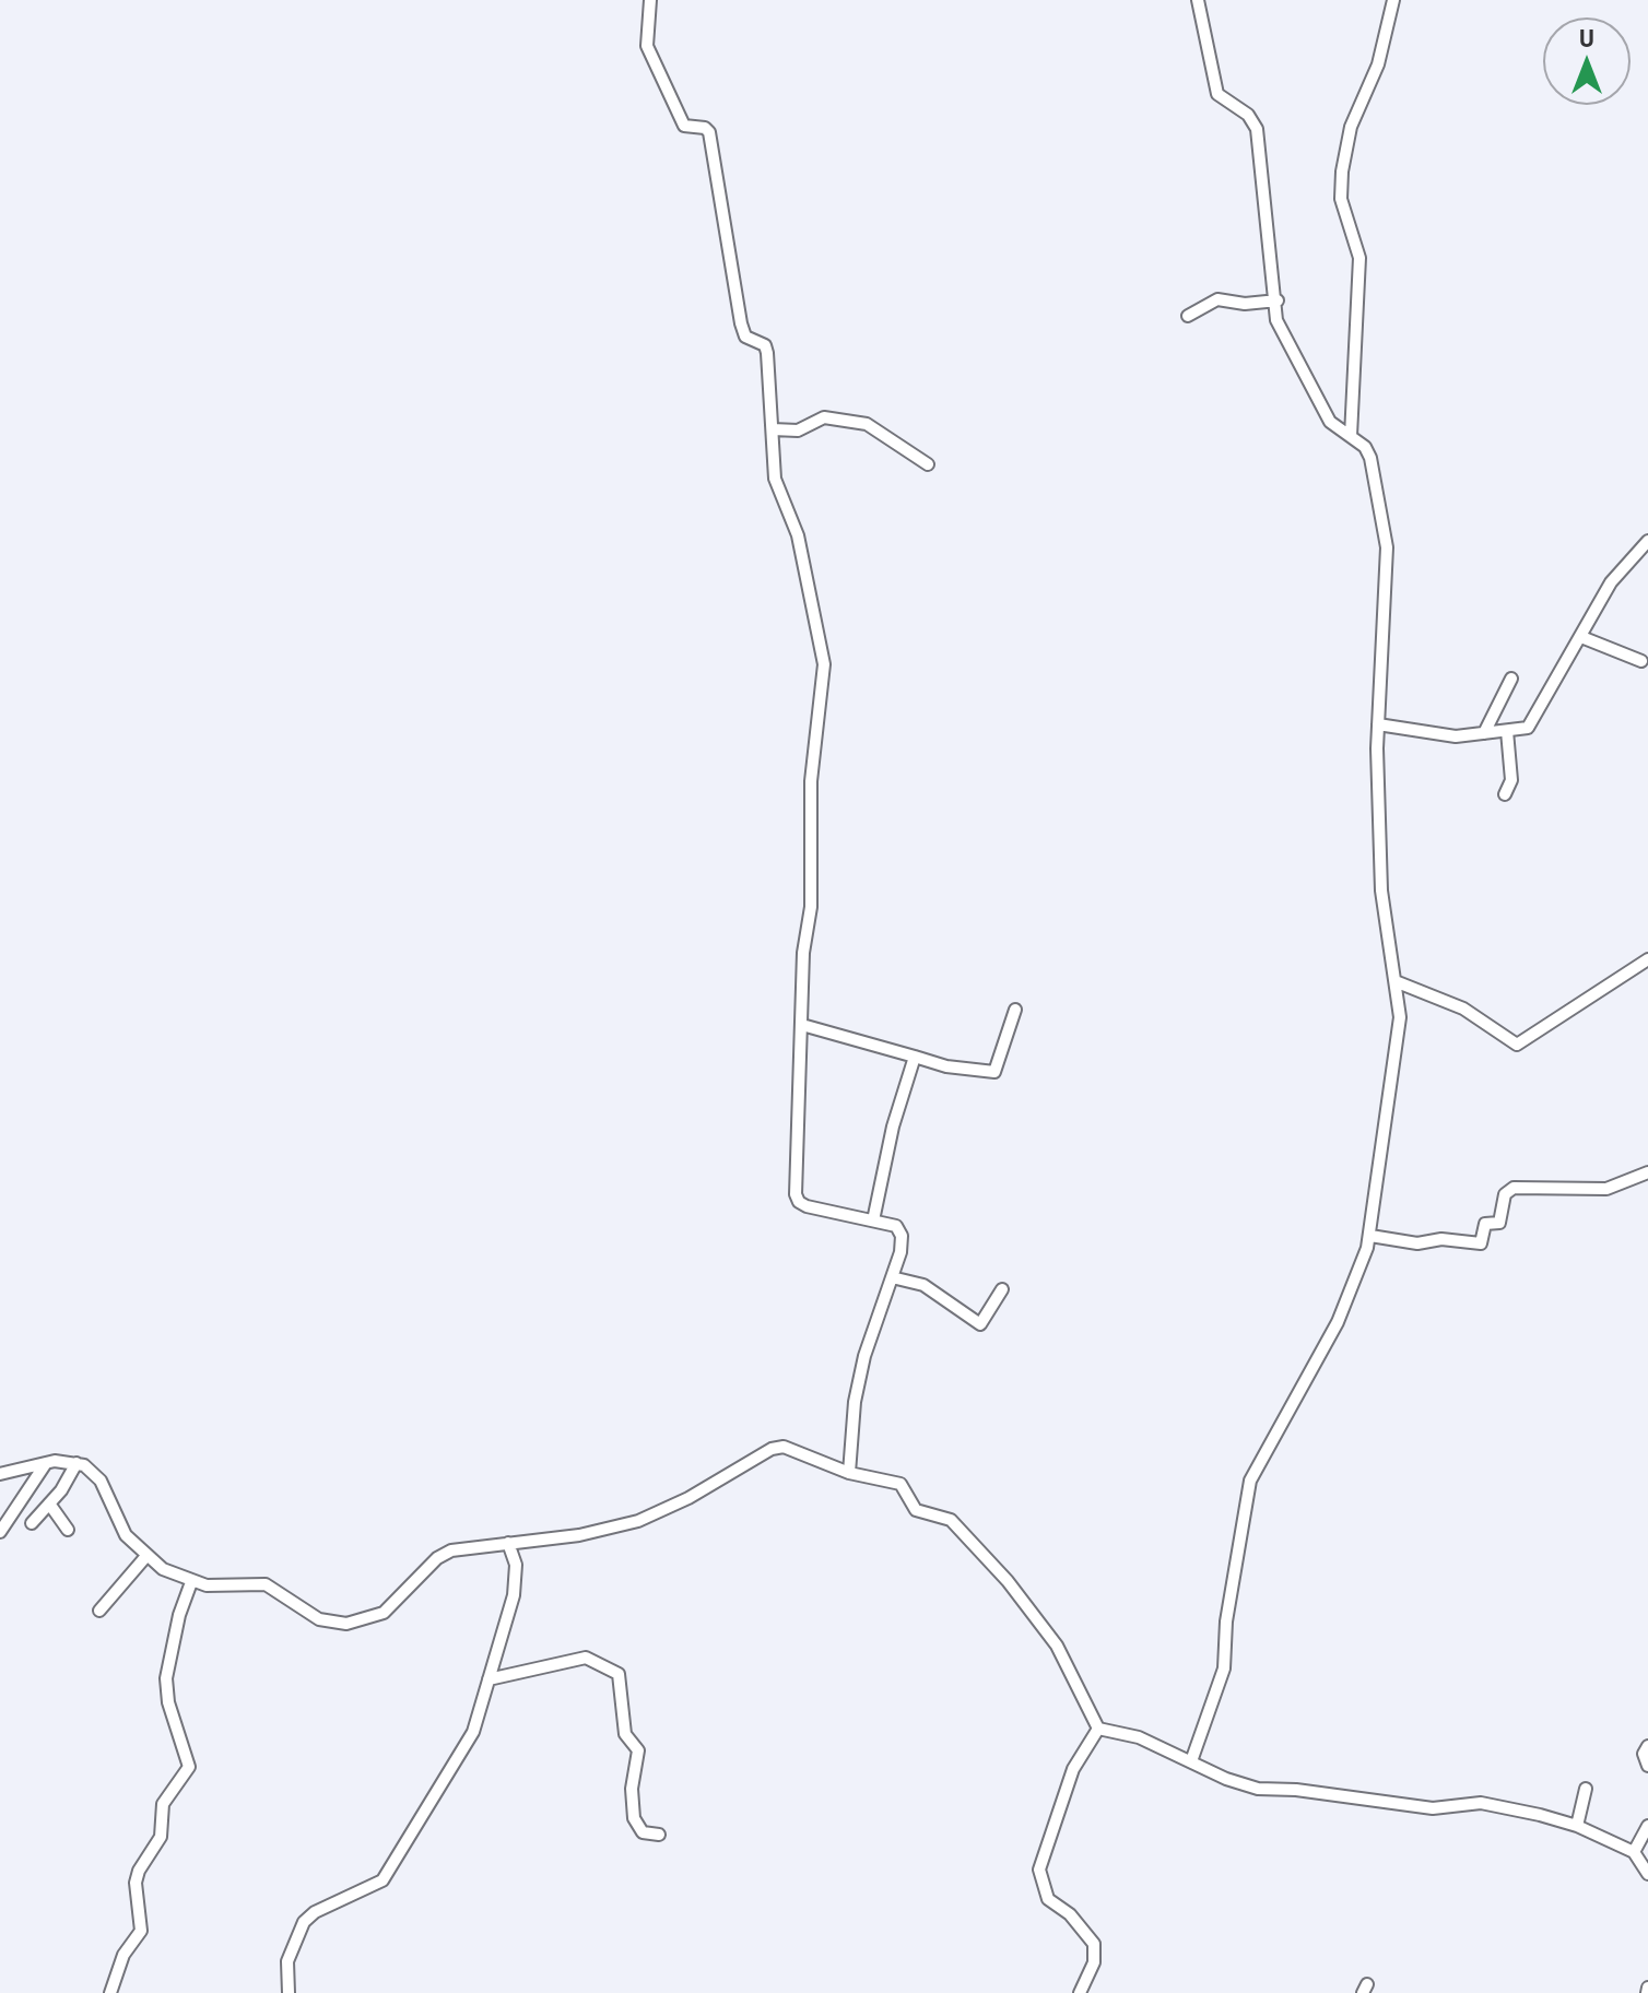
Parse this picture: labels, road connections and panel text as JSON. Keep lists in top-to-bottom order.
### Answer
{
  "north": "top"
}
